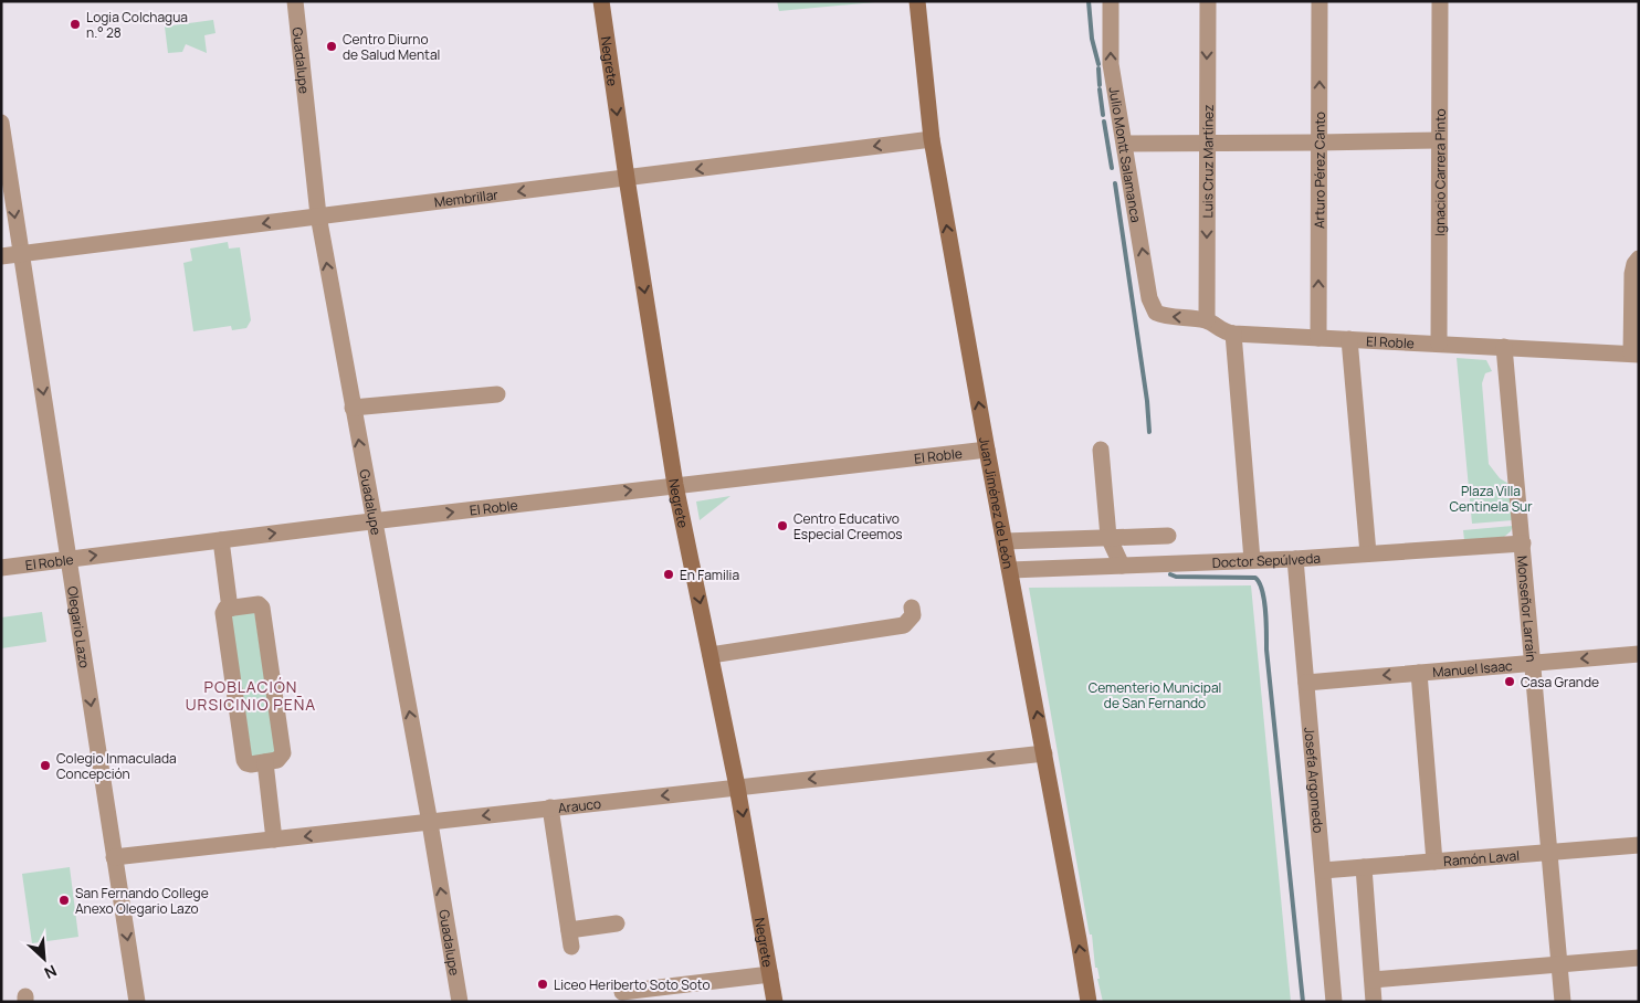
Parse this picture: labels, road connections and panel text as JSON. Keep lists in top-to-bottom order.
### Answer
{
  "streets": {
    "main road": ["Negrete", "Juan Jiménez de León"],
    "street": [
      "Guadalupe",
      "Julio Montt Salamanca",
      "Luis Cruz Martínez",
      "Arturo Pérez Canto",
      "Ignacio Carrera Pinto",
      "Membrillar",
      "El Roble",
      "Doctor Sepúlveda",
      "Monseñor Larraín",
      "Olegario Lazo",
      "Manuel Isaac",
      "Josefa Argomedo",
      "Arauco",
      "Ramón Laval"
    ]
  },
  "crossings": [
    ["Guadalupe", "Membrillar"],
    ["Guadalupe", "El Roble"],
    ["Guadalupe", "Arauco"],
    ["Negrete", "Membrillar"],
    ["Negrete", "El Roble"],
    ["Negrete", "Arauco"],
    ["Julio Montt Salamanca", "El Roble"],
    ["Luis Cruz Martínez", "El Roble"],
    ["Arturo Pérez Canto", "El Roble"],
    ["Ignacio Carrera Pinto", "El Roble"],
    ["Membrillar", "Juan Jiménez de León"],
    ["Membrillar", "Olegario Lazo"],
    ["El Roble", "Juan Jiménez de León"],
    ["El Roble", "Monseñor Larraín"],
    ["El Roble", "Olegario Lazo"],
    ["Juan Jiménez de León", "Doctor Sepúlveda"],
    ["Juan Jiménez de León", "Arauco"],
    ["Doctor Sepúlveda", "Monseñor Larraín"],
    ["Doctor Sepúlveda", "Josefa Argomedo"],
    ["Monseñor Larraín", "Manuel Isaac"],
    ["Monseñor Larraín", "Ramón Laval"],
    ["Olegario Lazo", "Arauco"],
    ["Manuel Isaac", "Josefa Argomedo"],
    ["Josefa Argomedo", "Ramón Laval"]
  ],
  "one_way": [
    "Guadalupe",
    "Negrete",
    "Julio Montt Salamanca",
    "Luis Cruz Martínez",
    "Arturo Pérez Canto",
    "Membrillar",
    "El Roble",
    "Juan Jiménez de León",
    "Olegario Lazo",
    "Manuel Isaac",
    "Arauco"
  ],
  "districts": ["POBLACIÓN URSICINIO PEÑA"],
  "parks": ["Plaza Villa Centinela Sur", "Cementerio Municipal de San Fernando"],
  "places": [
    "Logia Colchagua n.° 28",
    "Centro Diurno de Salud Mental",
    "Centro Educativo Especial Creemos",
    "En Familia",
    "Casa Grande",
    "Colegio Inmaculada Concepción",
    "San Fernando College Anexo Olegario Lazo",
    "Liceo Heriberto Soto Soto"
  ],
  "north": "bottom right"
}
